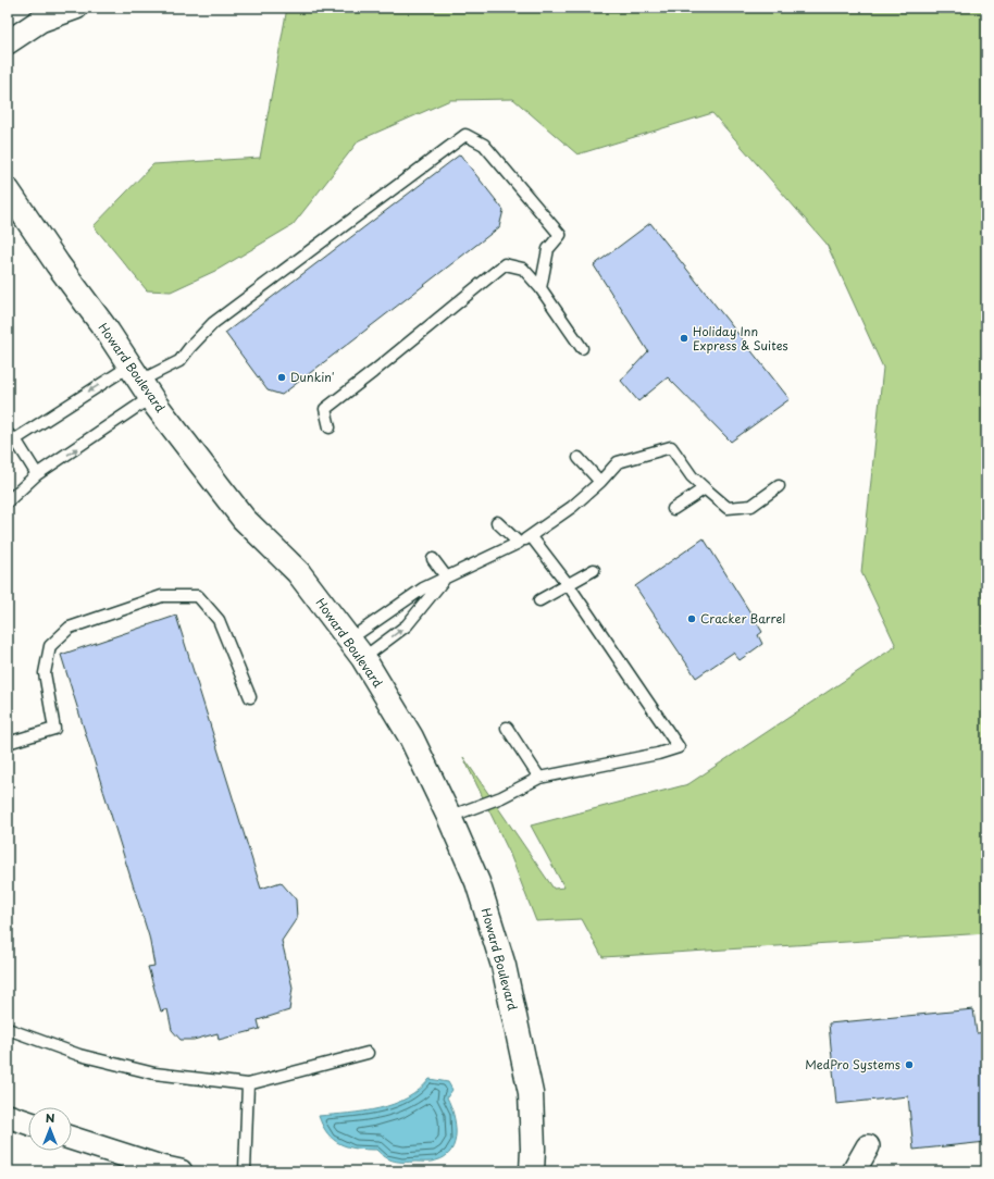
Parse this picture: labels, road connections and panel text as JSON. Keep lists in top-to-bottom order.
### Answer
{
  "streets": {
    "main road": ["Howard Boulevard"]
  },
  "places": [
    "Holiday Inn Express & Suites",
    "Dunkin'",
    "Cracker Barrel",
    "MedPro Systems"
  ],
  "north": "top"
}
